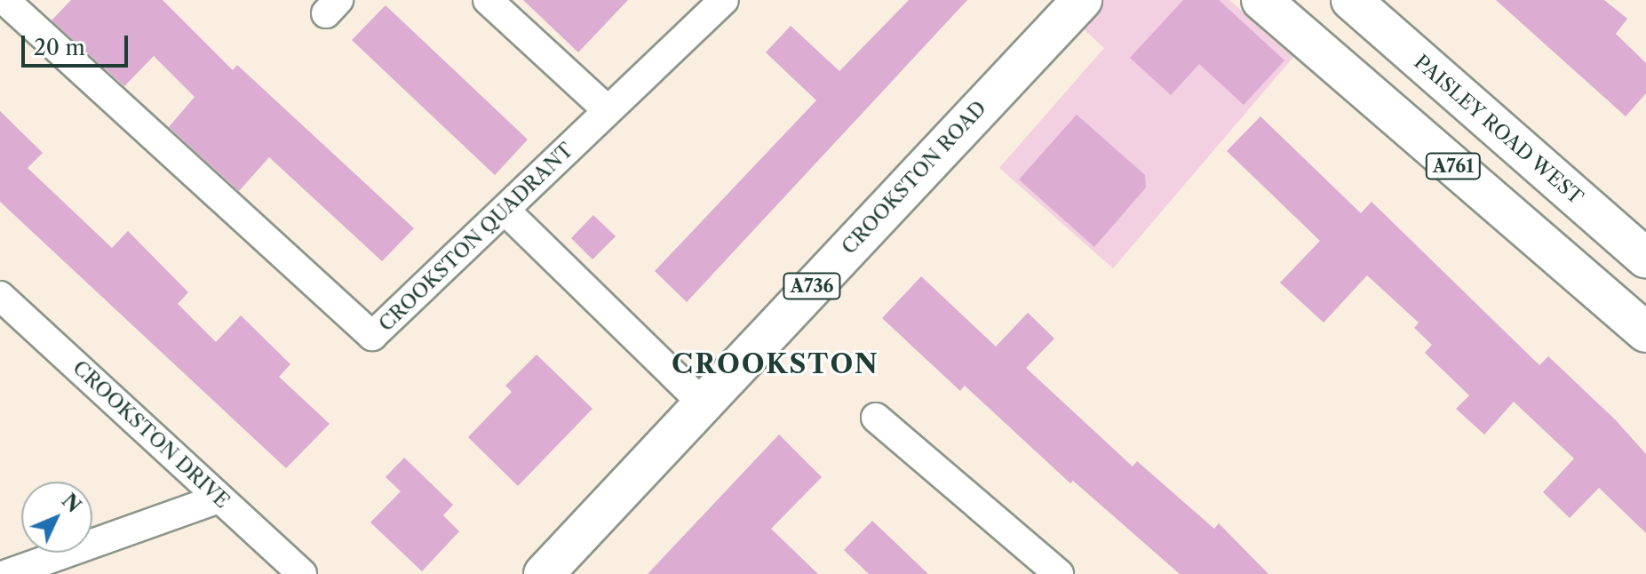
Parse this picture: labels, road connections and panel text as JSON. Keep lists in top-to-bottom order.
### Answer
{
  "streets": {
    "main road": [
      "PAISLEY ROAD WEST",
      "A761",
      "CROOKSTON ROAD",
      "A736"
    ],
    "street": ["CROOKSTON QUADRANT", "CROOKSTON DRIVE"]
  },
  "districts": ["CROOKSTON"],
  "scale_bar": "20 m",
  "north": "top right"
}
